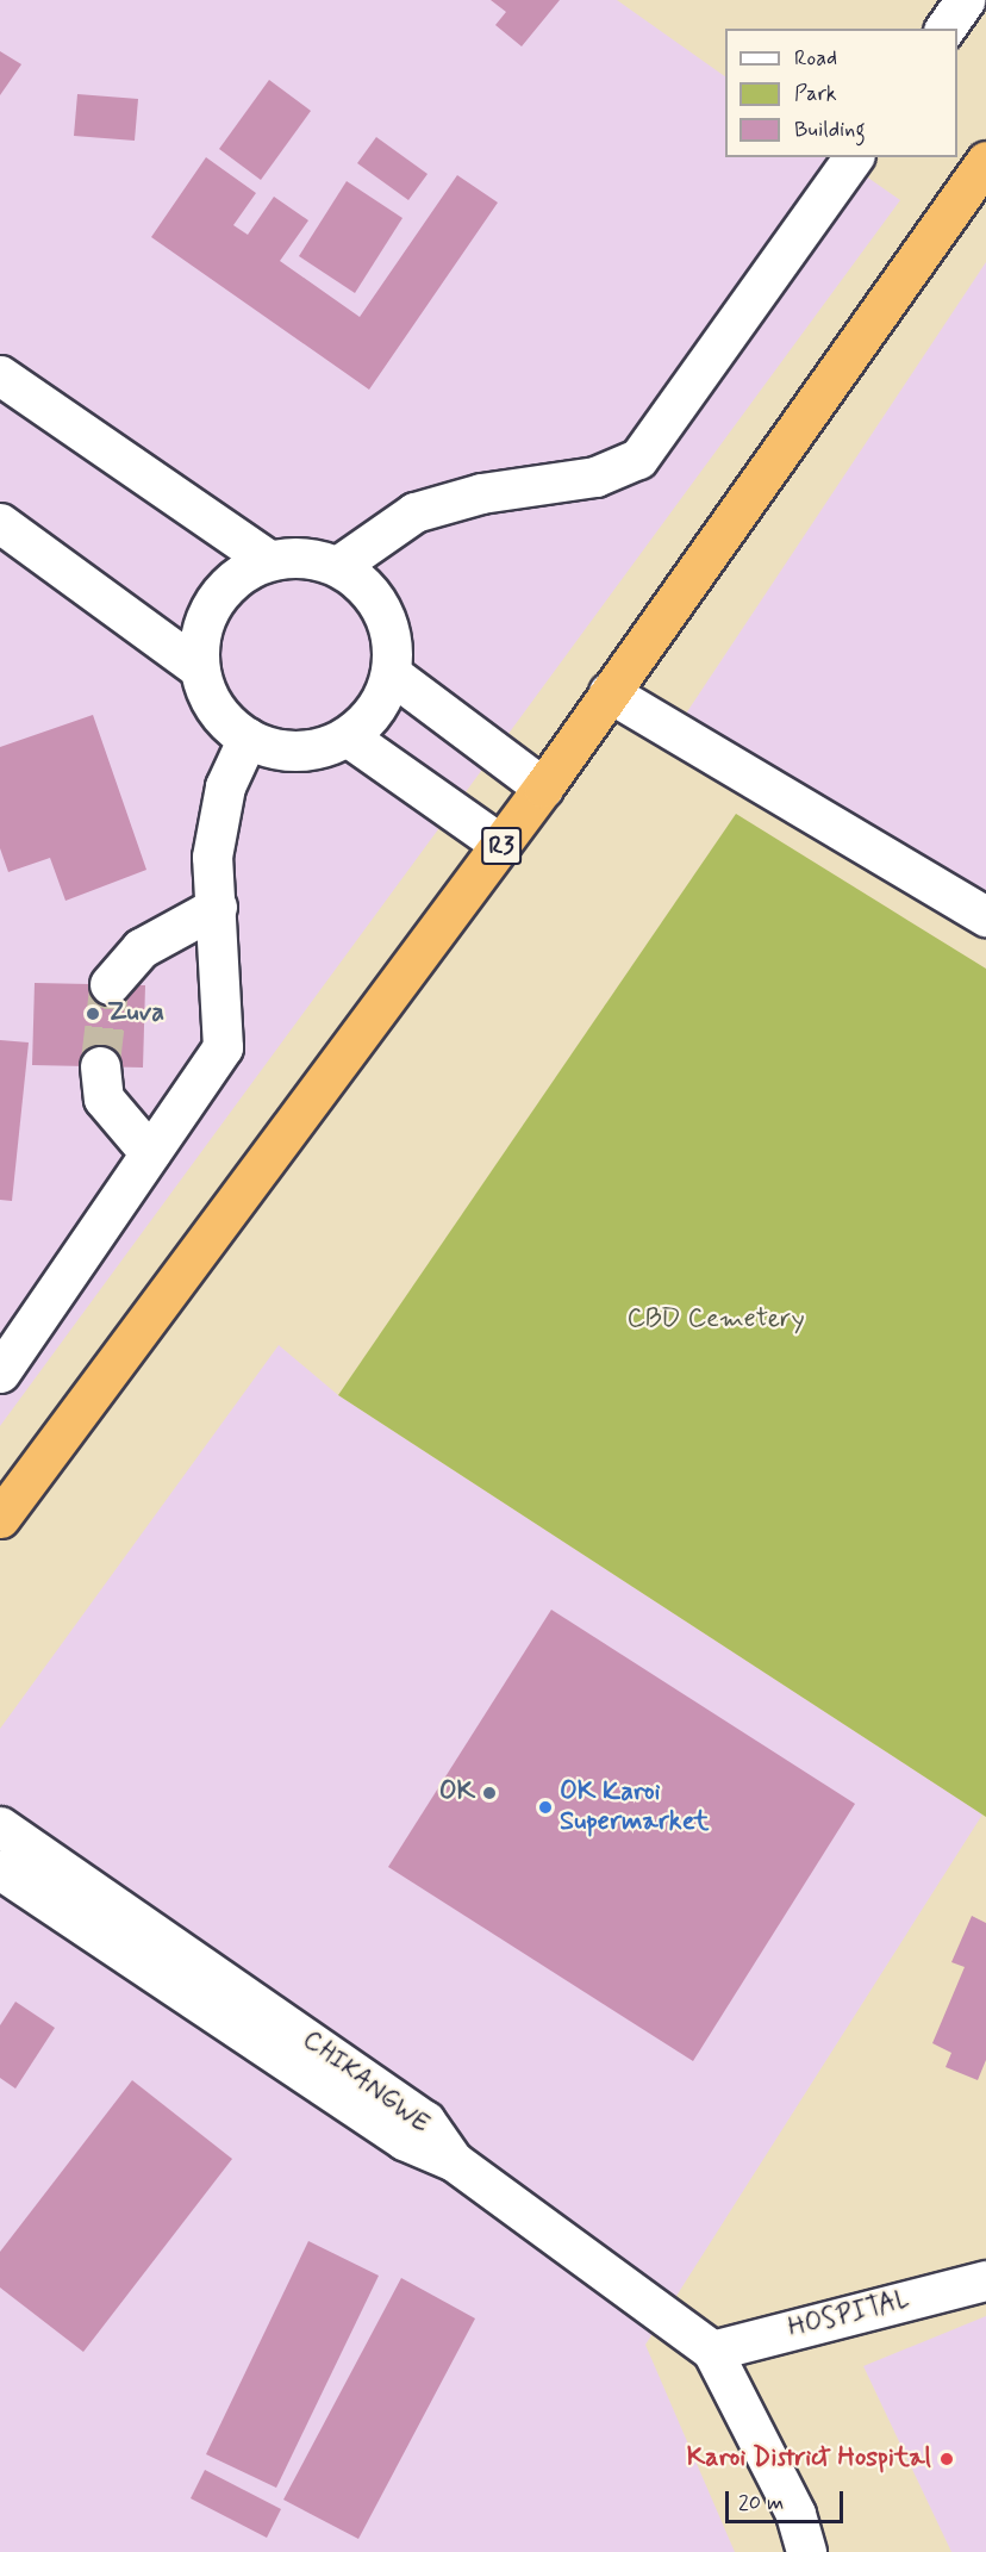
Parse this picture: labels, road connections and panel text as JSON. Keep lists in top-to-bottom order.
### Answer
{
  "streets": {
    "highway": ["R3"],
    "street": ["CHIKANGWE", "HOSPITAL"]
  },
  "parks": ["CBD Cemetery"],
  "places": [
    "Zuva",
    "OK",
    "OK Karoi Supermarket",
    "Karoi District Hospital"
  ],
  "legend": ["Road", "Park", "Building"],
  "scale_bar": "20 m"
}
